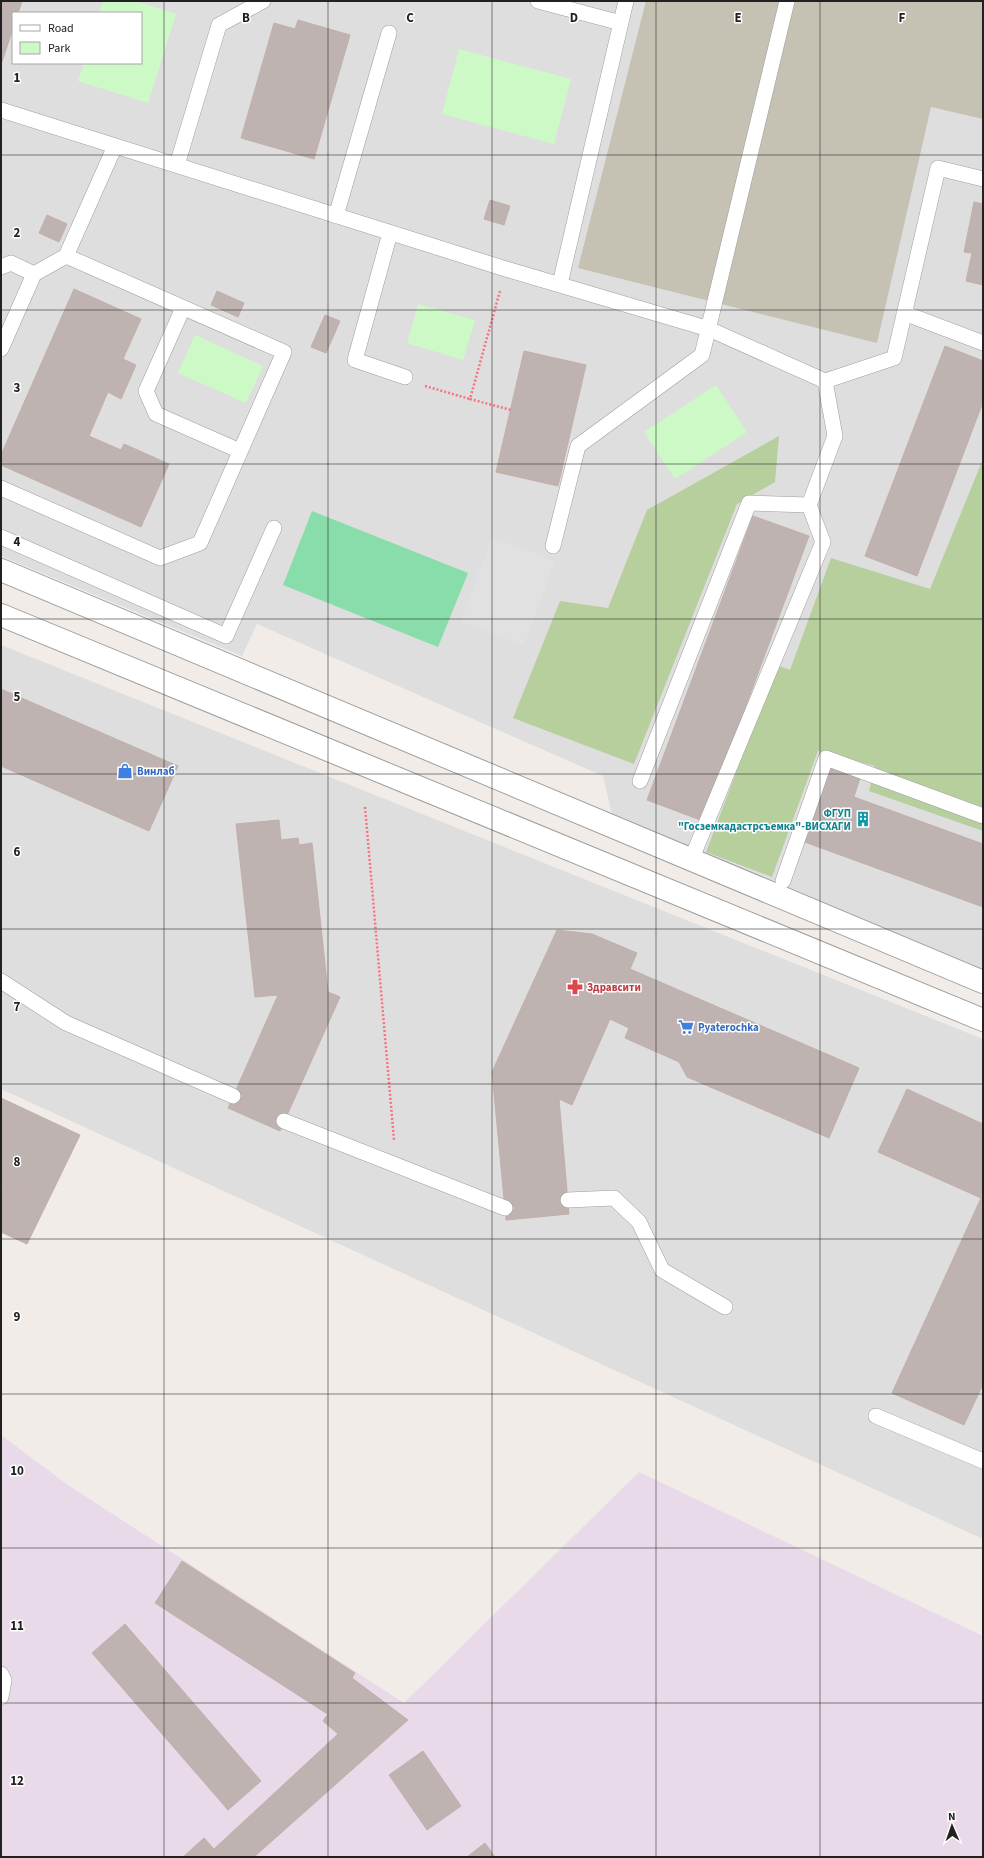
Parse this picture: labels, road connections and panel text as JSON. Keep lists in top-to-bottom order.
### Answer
{
  "places": {
    "shop": ["Винлаб"],
    "building": ["ФГУП \"Госземкадастрсъемка\"-ВИСХАГИ"],
    "pharmacy": ["Здравсити"],
    "supermarket": ["Pyaterochka"]
  },
  "legend": ["Road", "Park"],
  "north": "top",
  "grid": {
    "columns": [
      "B",
      "C",
      "D",
      "E",
      "F"
    ],
    "rows": [
      "1",
      "2",
      "3",
      "4",
      "5",
      "6",
      "7",
      "8",
      "9",
      "10",
      "11",
      "12"
    ]
  }
}
